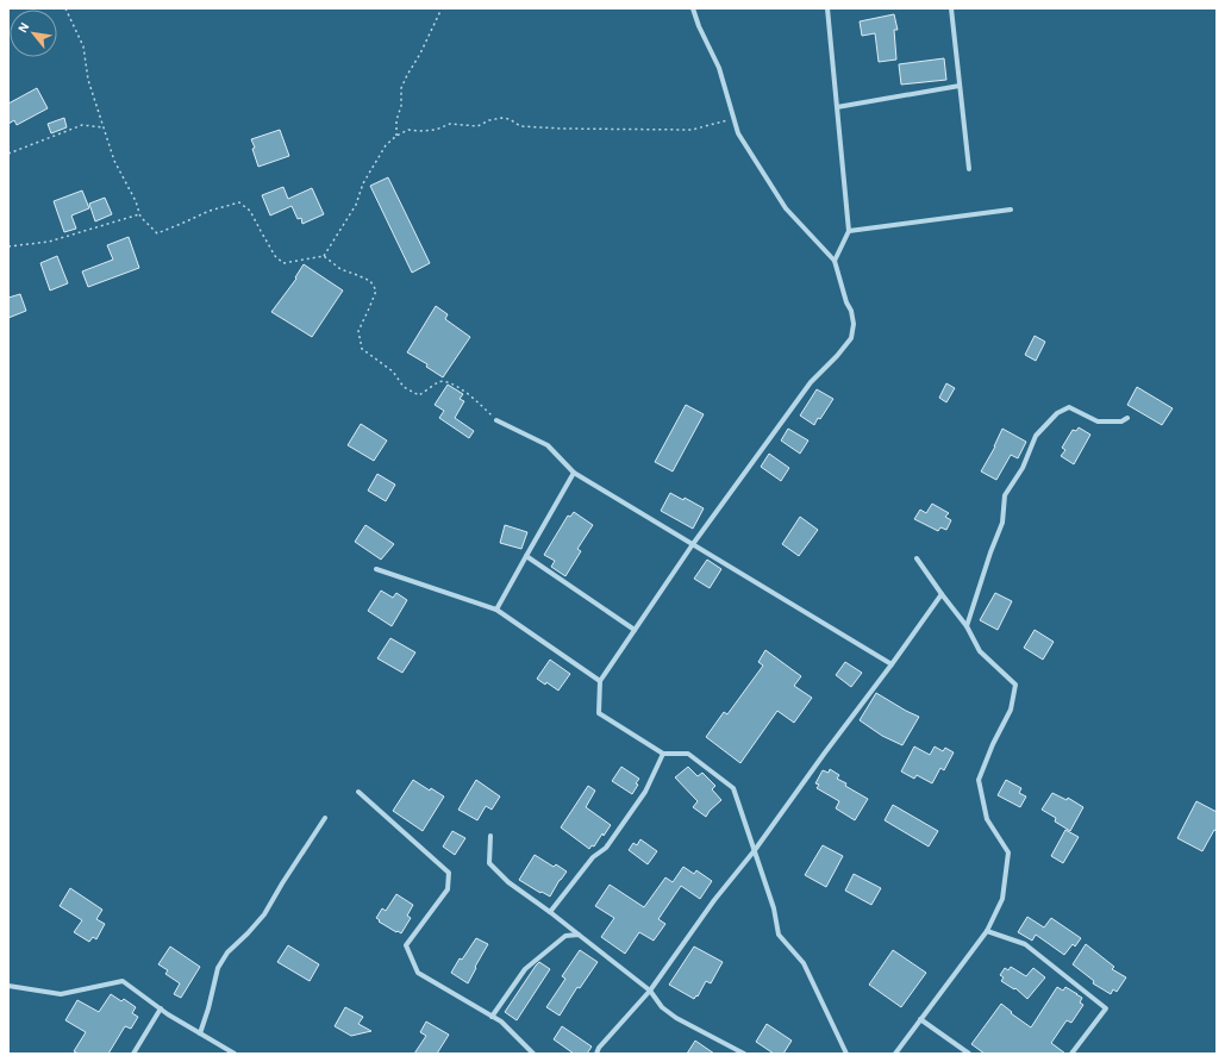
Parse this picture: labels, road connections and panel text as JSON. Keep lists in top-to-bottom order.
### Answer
{
  "north": "top left"
}
